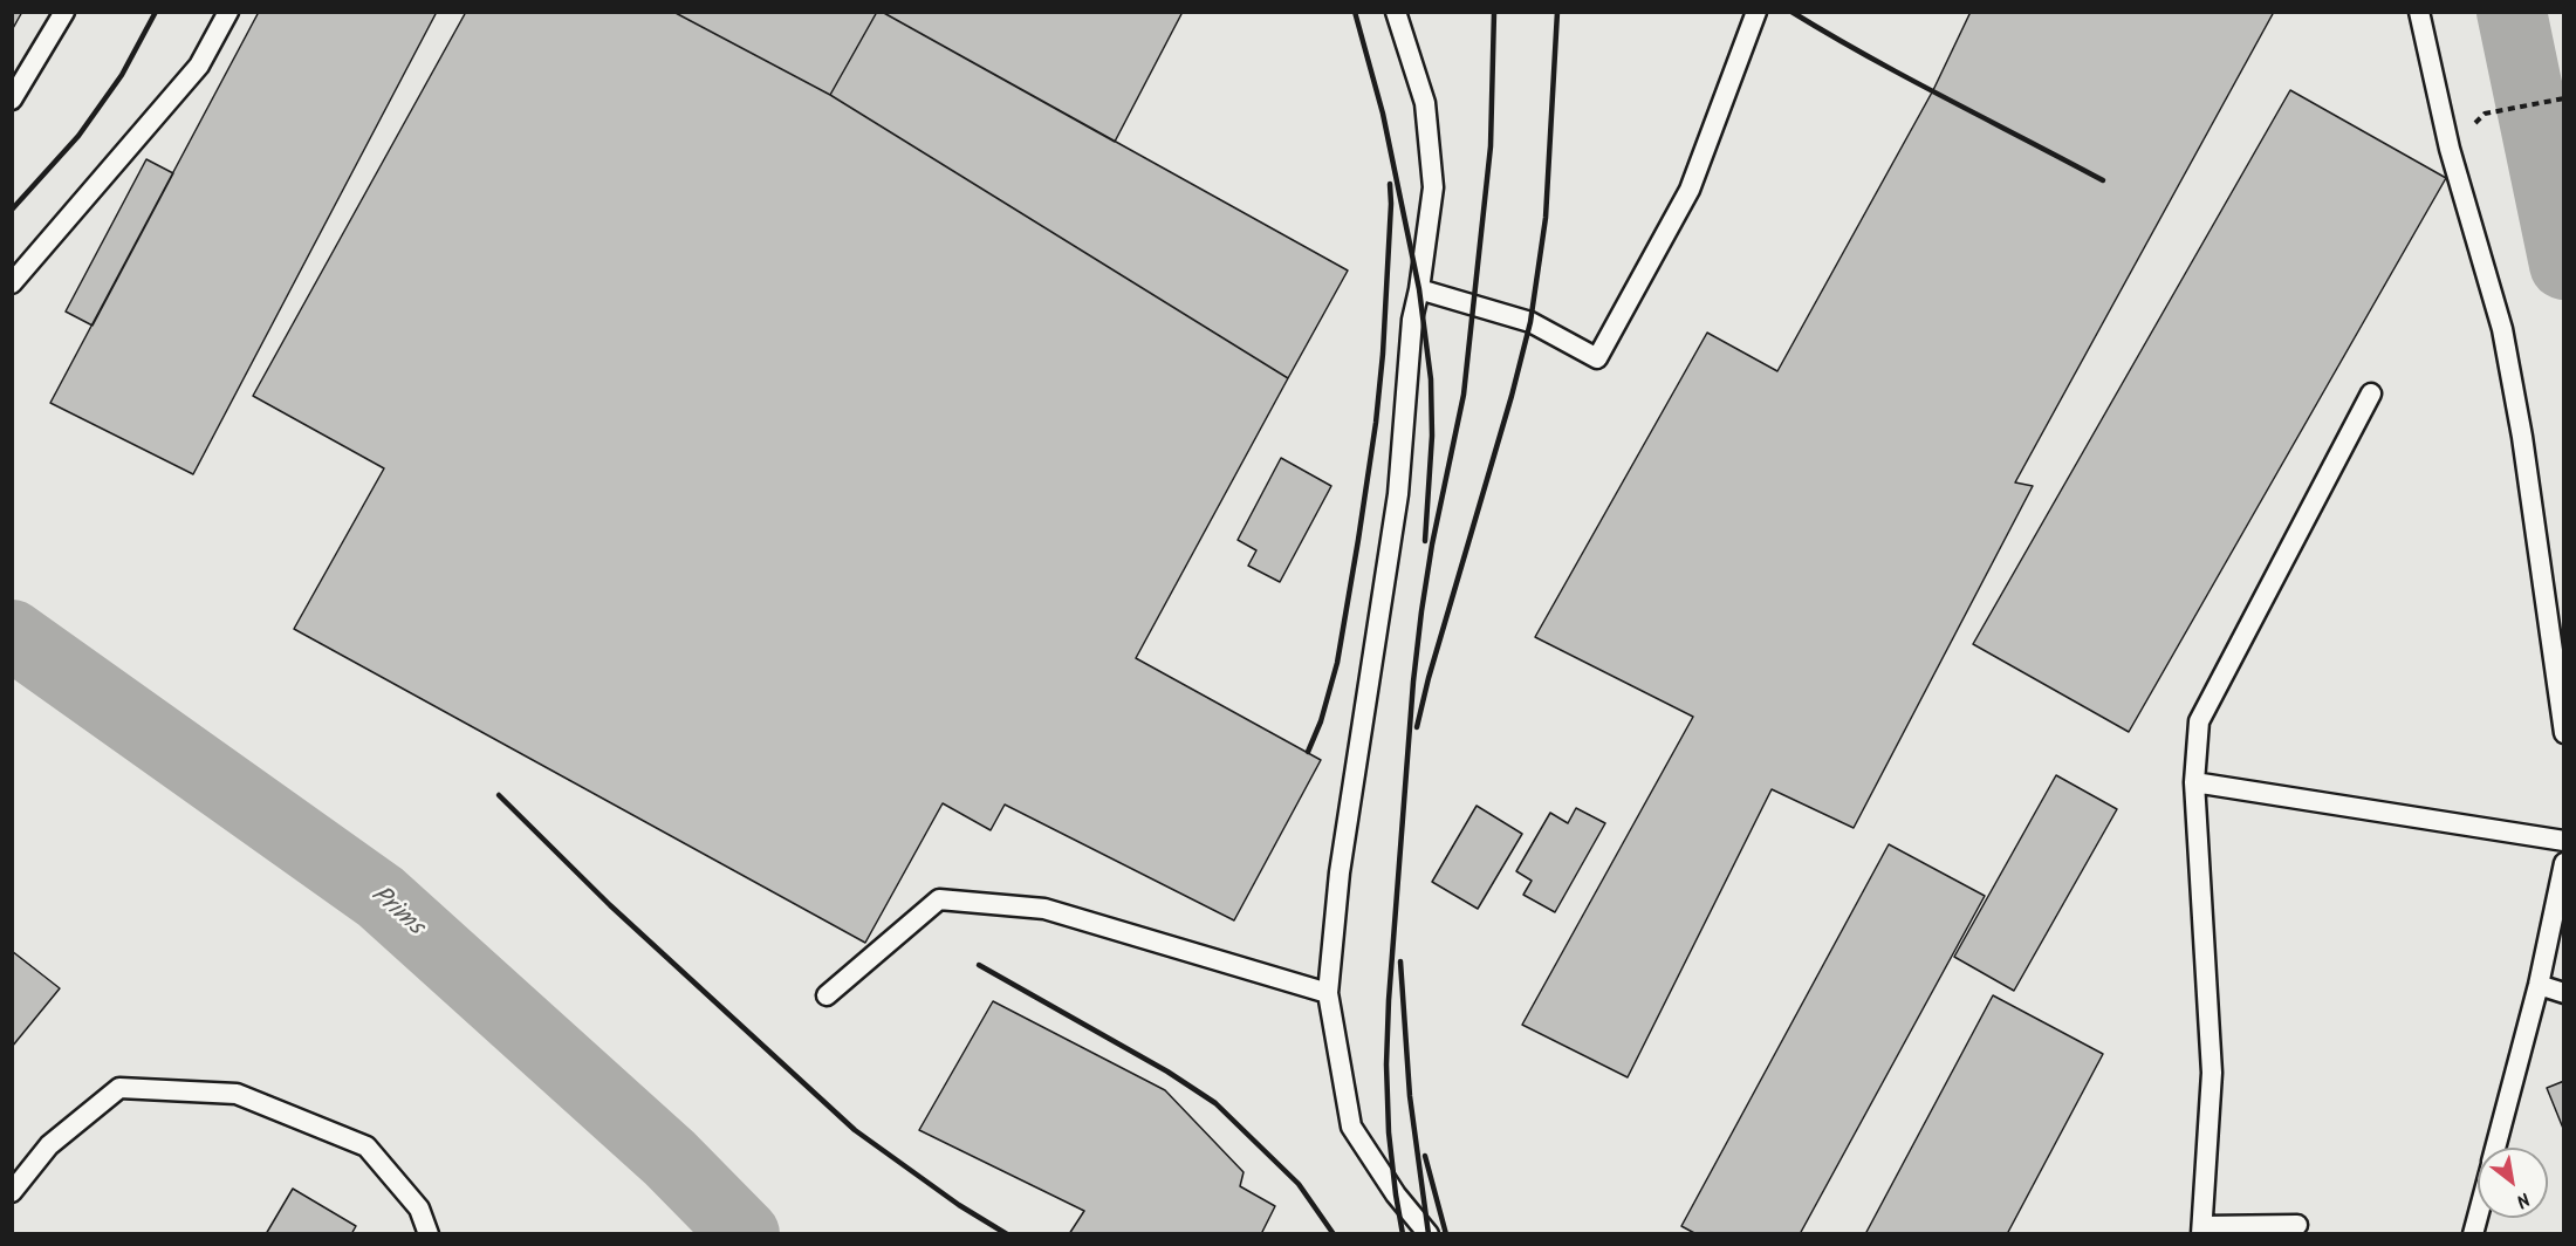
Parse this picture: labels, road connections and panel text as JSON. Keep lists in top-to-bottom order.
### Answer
{
  "water": ["Prims"],
  "north": "bottom right"
}
